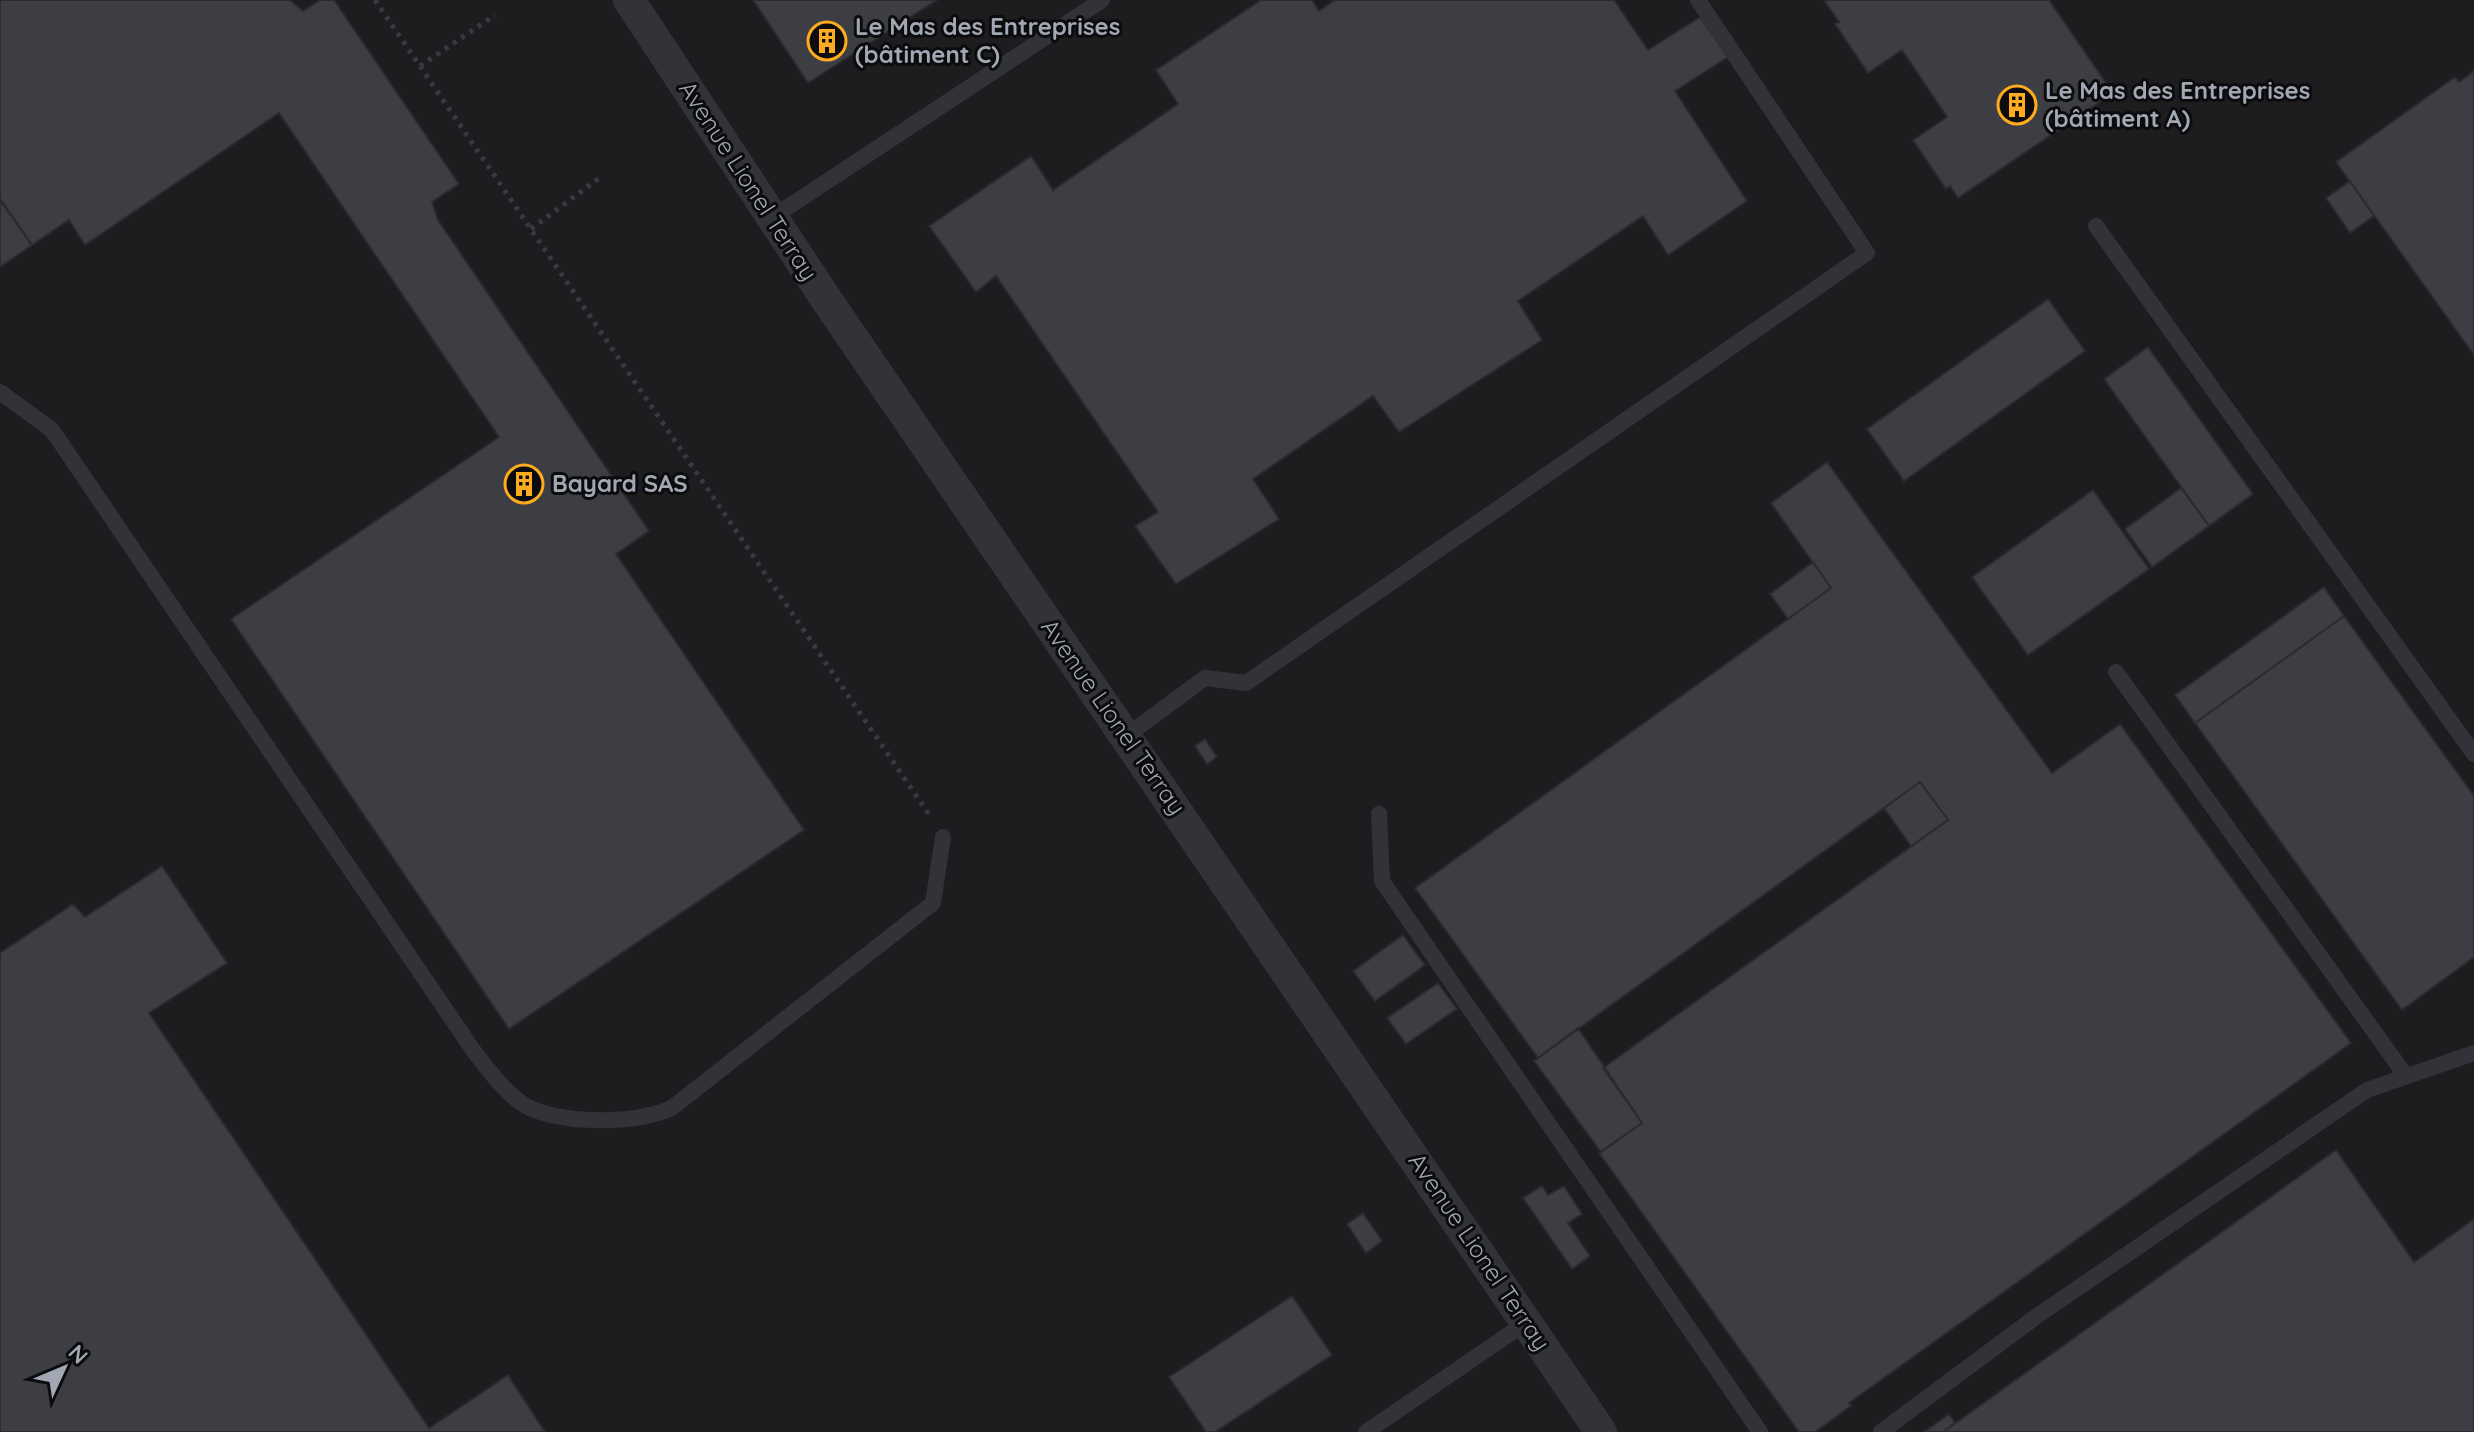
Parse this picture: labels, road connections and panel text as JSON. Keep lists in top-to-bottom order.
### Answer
{
  "streets": {
    "street": ["Avenue Lionel Terray"]
  },
  "places": {
    "building": ["Le Mas des Entreprises (bâtiment C)", "Le Mas des Entreprises (bâtiment A)", "Bayard SAS"]
  },
  "north": "top right"
}
